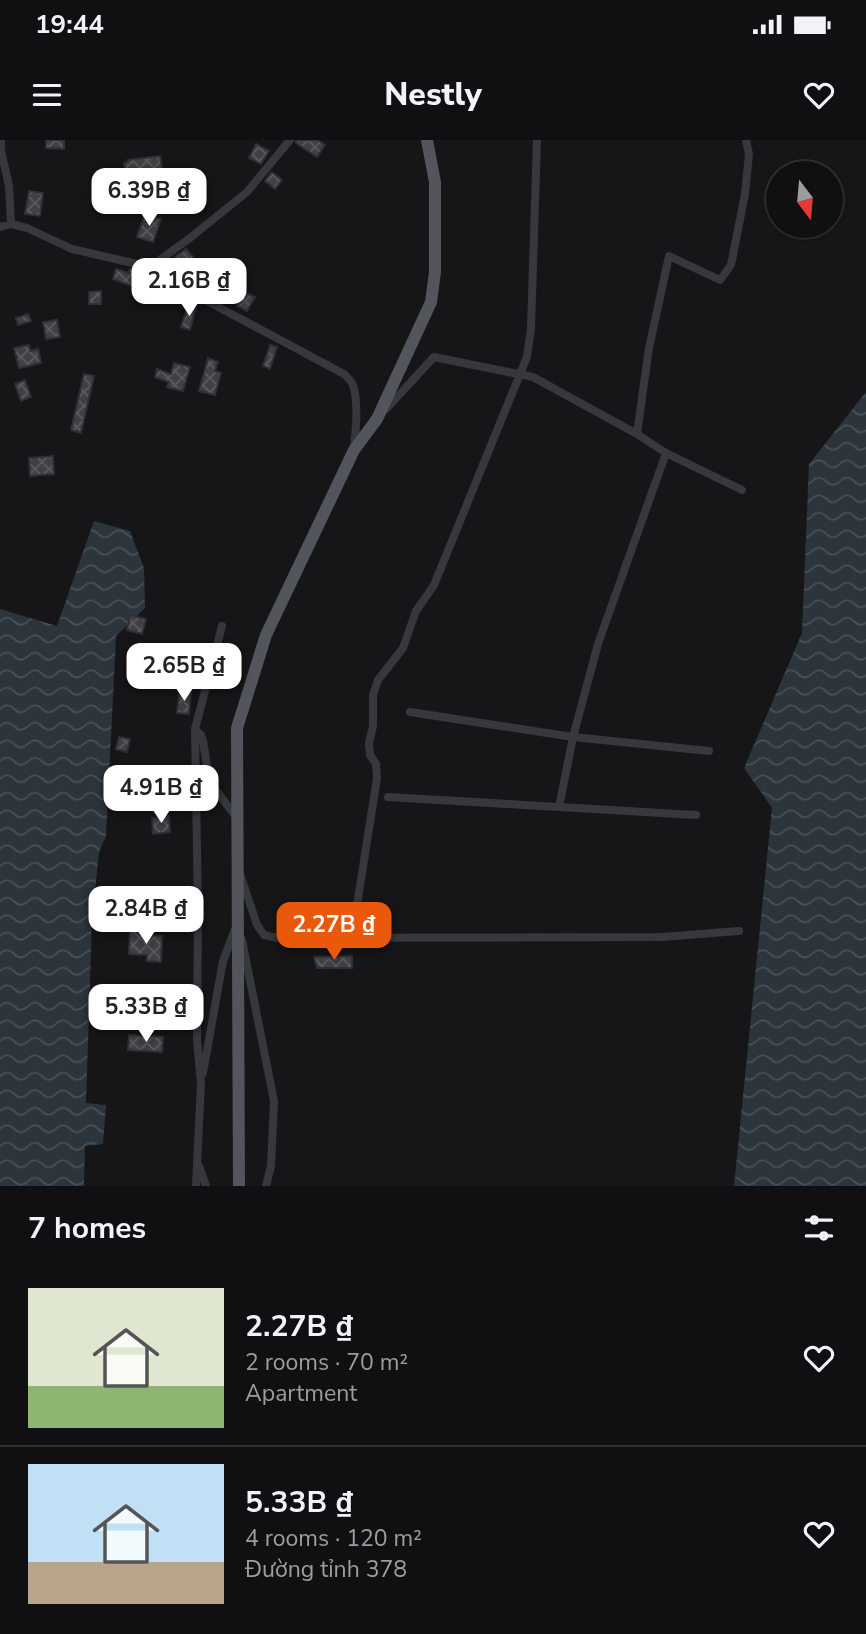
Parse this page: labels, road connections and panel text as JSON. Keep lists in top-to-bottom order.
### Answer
{
  "north": "bottom",
  "page": {
    "status": "19:44",
    "header": "Nestly",
    "price": [
      "6.39B ₫",
      "2.16B ₫",
      "2.65B ₫",
      "4.91B ₫",
      "2.84B ₫",
      "2.27B ₫",
      "5.33B ₫"
    ],
    "heading": "7 homes",
    "list": [
      {
        "name": "2.27B ₫",
        "note": "2 rooms · 70 m² · Apartment"
      },
      {
        "name": "5.33B ₫",
        "note": "4 rooms · 120 m² · Đường tỉnh 378"
      }
    ]
  }
}
